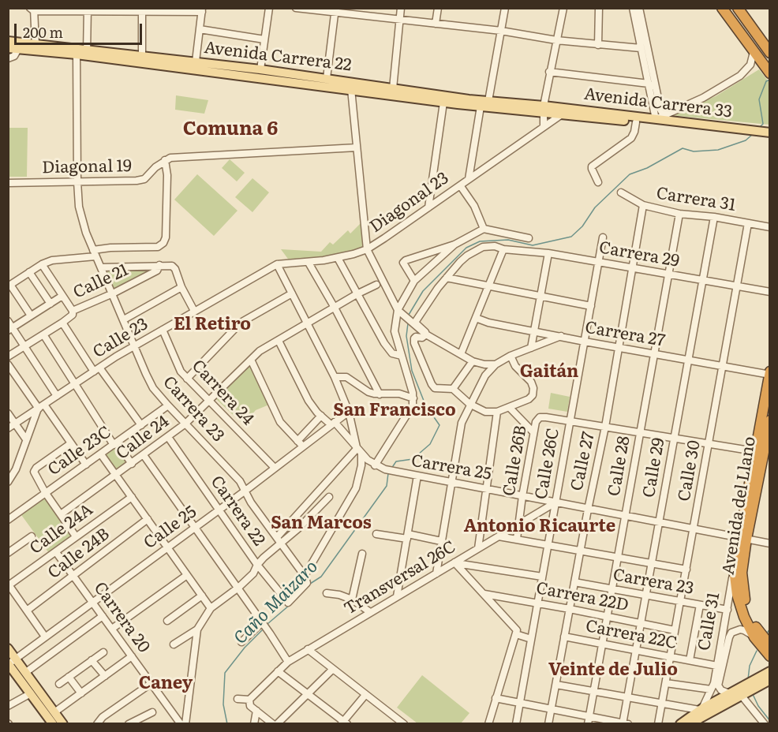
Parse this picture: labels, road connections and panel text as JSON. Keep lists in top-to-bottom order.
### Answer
{
  "streets": {
    "highway": ["Avenida del Llano", "Calle 31"],
    "main road": ["Avenida Carrera 22", "Avenida Carrera 33"],
    "street": [
      "Diagonal 19",
      "Carrera 31",
      "Diagonal 23",
      "Carrera 29",
      "Calle 21",
      "Carrera 27",
      "Calle 23",
      "Carrera 24",
      "Carrera 23",
      "Calle 24",
      "Calle 23C",
      "Calle 26B",
      "Calle 27",
      "Calle 26C",
      "Calle 28",
      "Carrera 25",
      "Calle 29",
      "Calle 30",
      "Carrera 22",
      "Calle 25",
      "Calle 24A",
      "Calle 24B",
      "Transversal 26C",
      "Carrera 22D",
      "Carrera 20",
      "Carrera 22C"
    ]
  },
  "crossings": [
    ["Avenida Carrera 22", "Avenida Carrera 33"],
    ["Avenida Carrera 22", "Carrera 23"],
    ["Avenida Carrera 33", "Diagonal 23"],
    ["Diagonal 19", "Carrera 23"],
    ["Carrera 31", "Calle 27"],
    ["Carrera 31", "Calle 28"],
    ["Carrera 31", "Calle 29"],
    ["Carrera 31", "Calle 30"],
    ["Diagonal 23", "Calle 23"],
    ["Carrera 29", "Calle 27"],
    ["Carrera 29", "Calle 26C"],
    ["Carrera 29", "Calle 28"],
    ["Carrera 29", "Calle 29"],
    ["Carrera 29", "Calle 30"],
    ["Calle 21", "Carrera 23"],
    ["Carrera 27", "Calle 27"],
    ["Carrera 27", "Calle 26C"],
    ["Carrera 27", "Calle 28"],
    ["Carrera 27", "Calle 29"],
    ["Carrera 27", "Calle 30"],
    ["Carrera 27", "Avenida del Llano"],
    ["Calle 23", "Carrera 24"],
    ["Calle 23", "Carrera 23"],
    ["Carrera 24", "Calle 24"],
    ["Carrera 24", "Calle 25"],
    ["Carrera 23", "Calle 24"],
    ["Carrera 23", "Calle 23C"],
    ["Carrera 23", "Calle 27"],
    ["Carrera 23", "Calle 28"],
    ["Carrera 23", "Calle 29"],
    ["Carrera 23", "Calle 30"],
    ["Carrera 23", "Carrera 22"],
    ["Carrera 23", "Calle 25"],
    ["Carrera 23", "Calle 31"],
    ["Calle 24", "Carrera 25"],
    ["Calle 24", "Carrera 22"],
    ["Calle 26B", "Calle 26C"],
    ["Calle 26B", "Carrera 25"],
    ["Calle 26B", "Transversal 26C"],
    ["Calle 27", "Carrera 25"],
    ["Calle 27", "Carrera 22D"],
    ["Calle 27", "Carrera 22C"],
    ["Calle 26C", "Carrera 25"],
    ["Calle 26C", "Transversal 26C"],
    ["Calle 26C", "Carrera 22D"],
    ["Calle 28", "Carrera 25"],
    ["Calle 28", "Carrera 22D"],
    ["Calle 28", "Carrera 22C"],
    ["Carrera 25", "Calle 29"],
    ["Carrera 25", "Calle 30"],
    ["Carrera 25", "Avenida del Llano"],
    ["Carrera 25", "Calle 25"],
    ["Carrera 25", "Transversal 26C"],
    ["Carrera 25", "Calle 31"],
    ["Calle 29", "Carrera 22D"],
    ["Calle 29", "Carrera 22C"],
    ["Calle 30", "Carrera 22D"],
    ["Calle 30", "Carrera 22C"],
    ["Avenida del Llano", "Calle 31"],
    ["Carrera 22", "Calle 25"],
    ["Calle 25", "Carrera 20"],
    ["Calle 24A", "Carrera 20"],
    ["Calle 24B", "Carrera 20"],
    ["Calle 31", "Carrera 22C"]
  ],
  "districts": [
    "Comuna 6",
    "El Retiro",
    "Gaitán",
    "San Francisco",
    "San Marcos",
    "Antonio Ricaurte",
    "Veinte de Julio",
    "Caney"
  ],
  "water": ["Caño Maizaro"],
  "scale_bar": "200 m"
}
